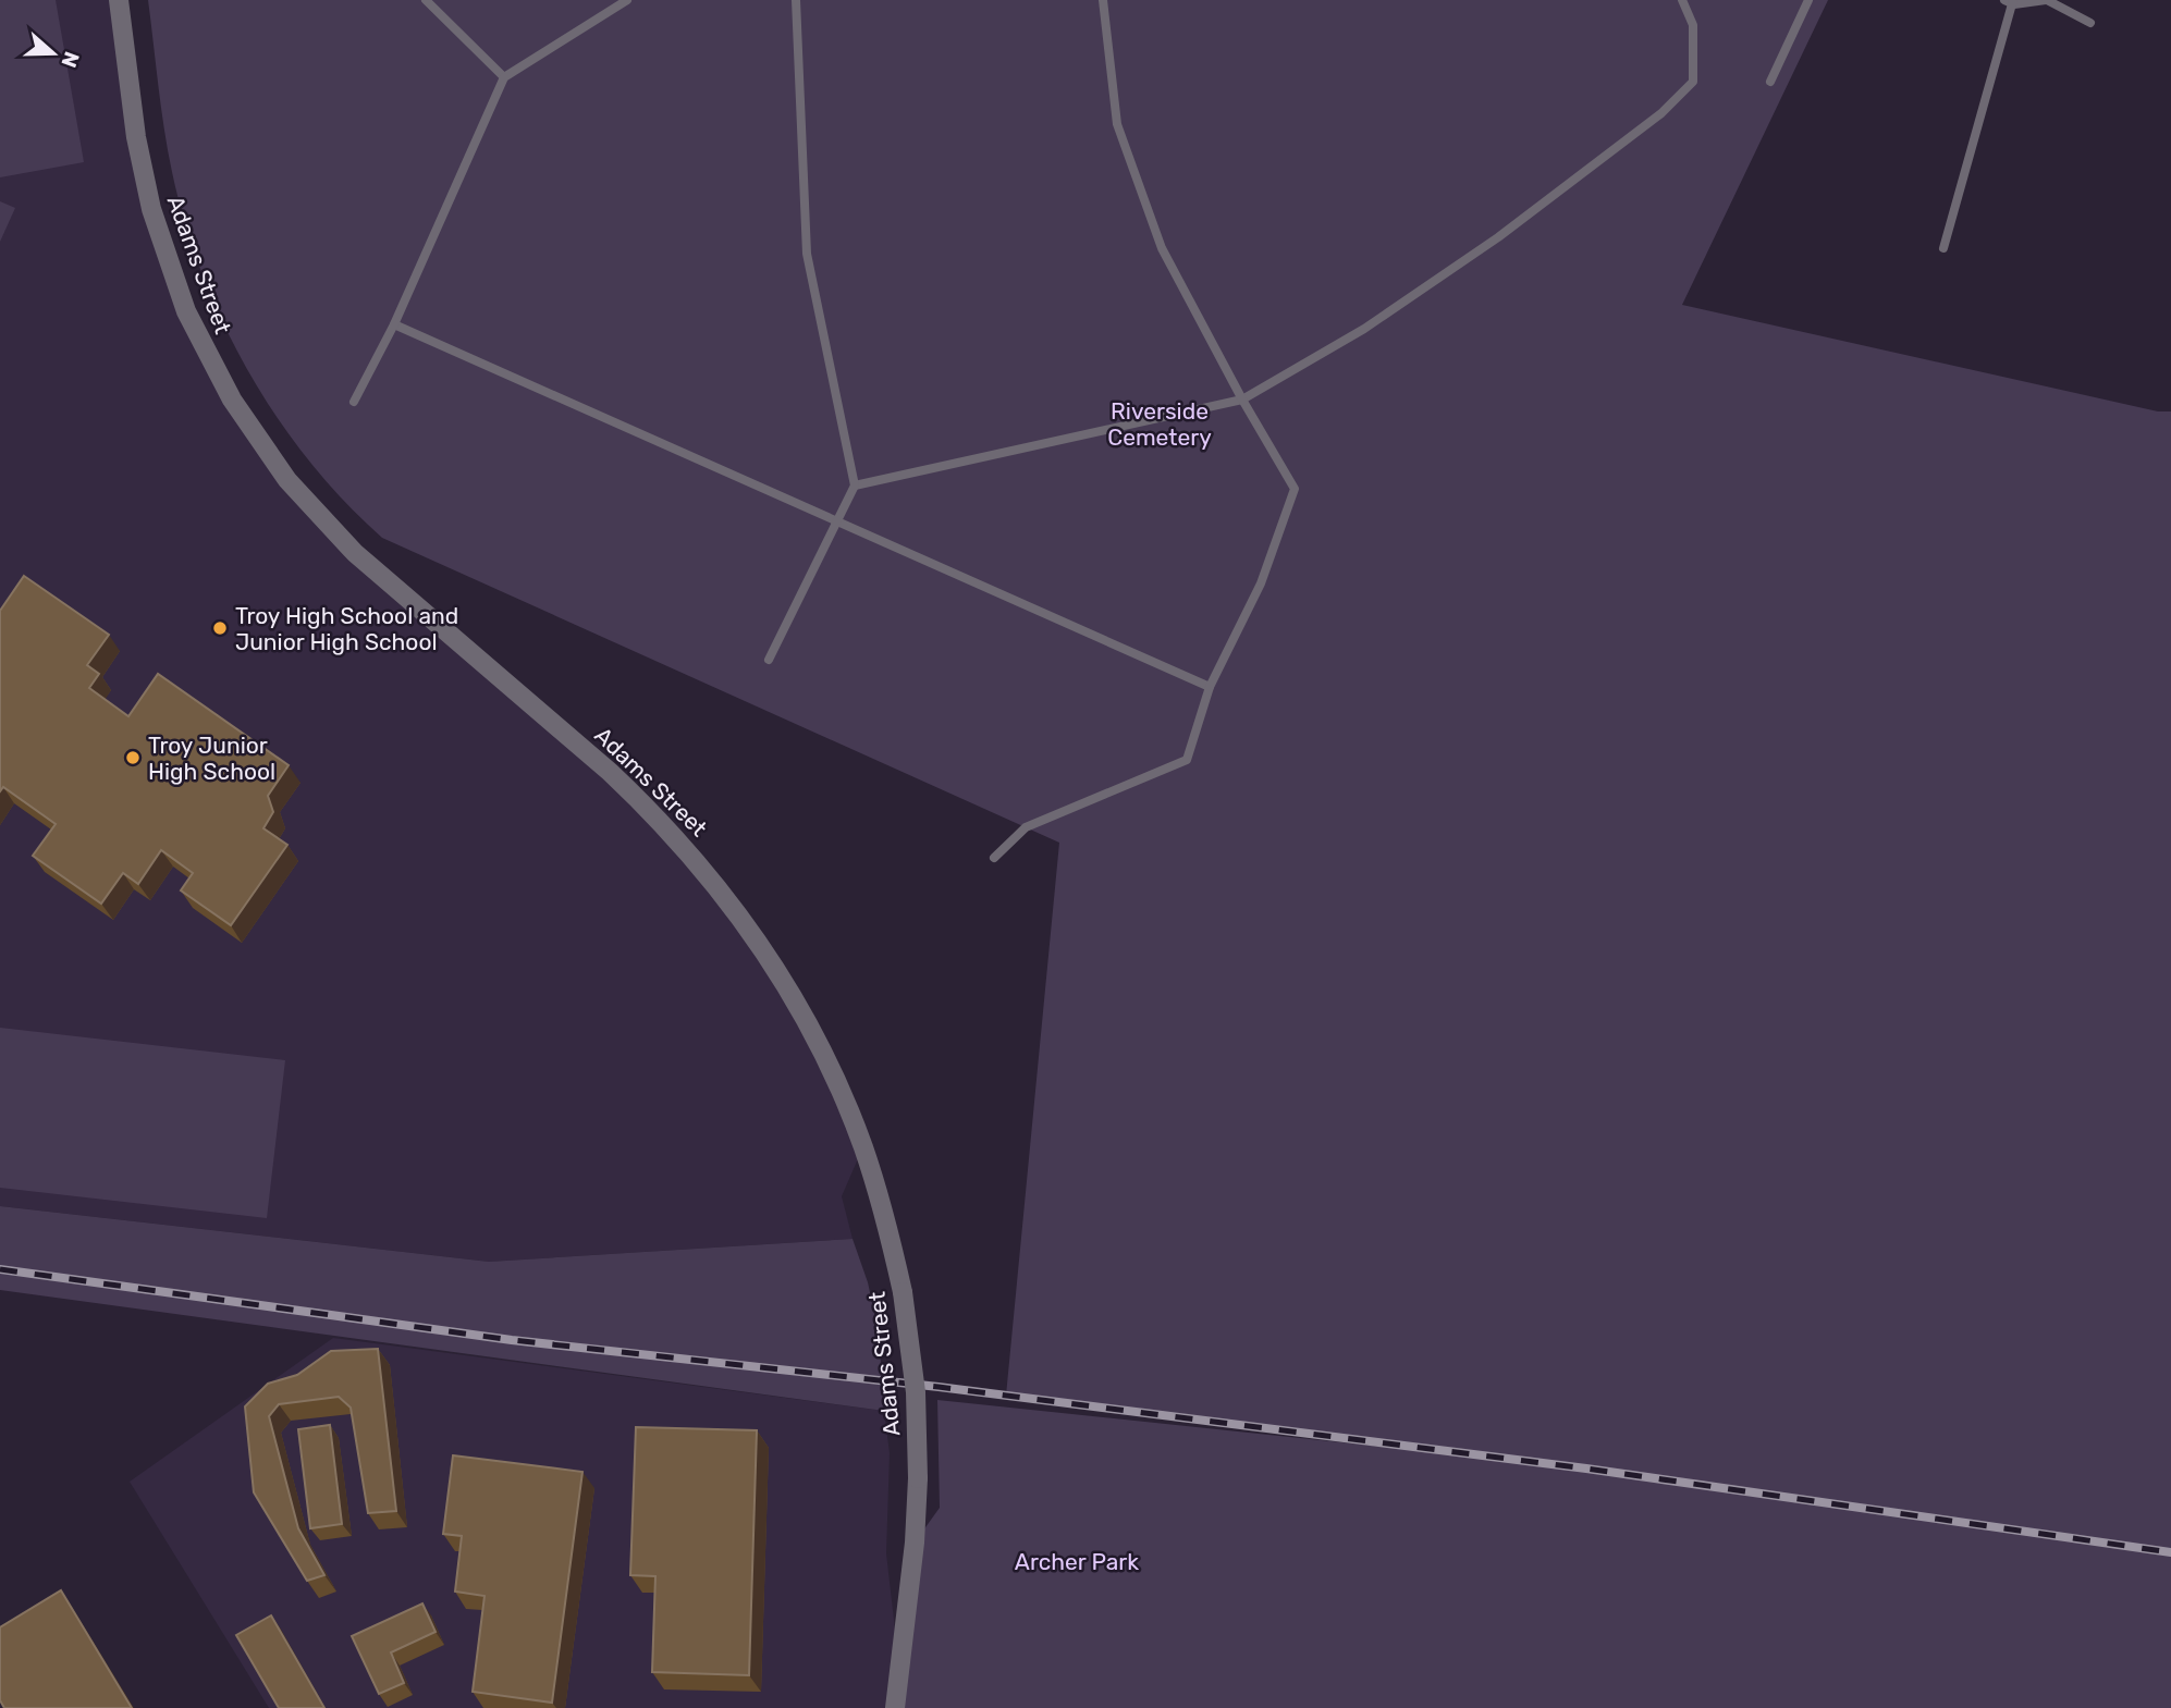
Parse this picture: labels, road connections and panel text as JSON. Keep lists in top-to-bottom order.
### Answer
{
  "streets": {
    "street": ["Adams Street"]
  },
  "parks": ["Riverside Cemetery", "Archer Park"],
  "places": ["Troy High School and Junior High School", "Troy Junior High School"],
  "north": "right"
}
